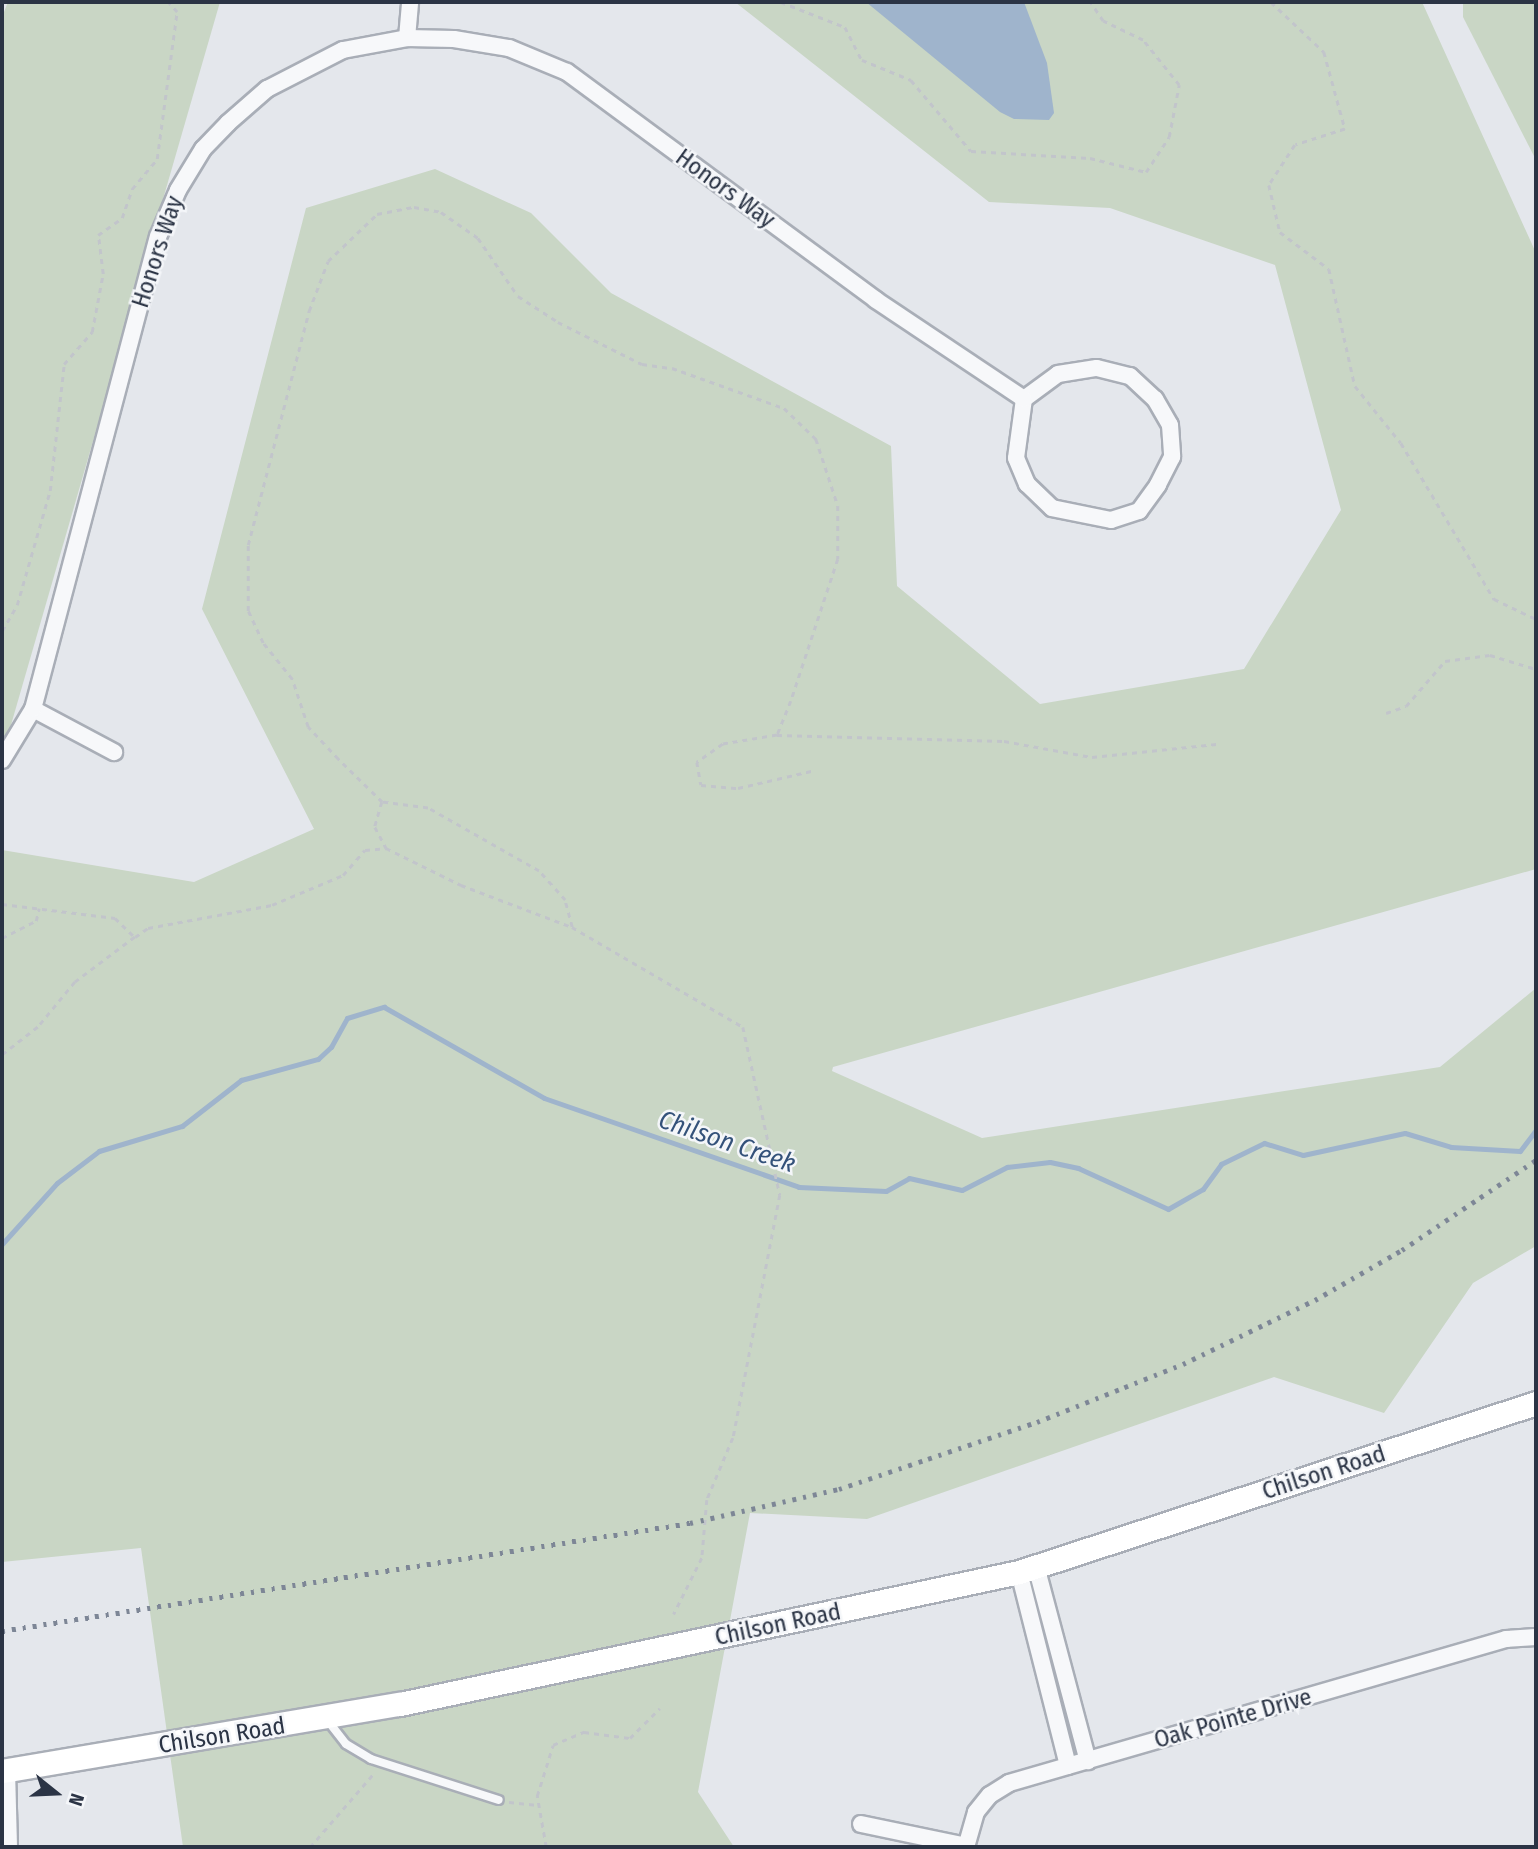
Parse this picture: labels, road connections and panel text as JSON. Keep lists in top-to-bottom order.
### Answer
{
  "streets": {
    "main road": ["Chilson Road"],
    "street": ["Honors Way", "Oak Pointe Drive"]
  },
  "water": ["Chilson Creek"],
  "north": "right"
}
